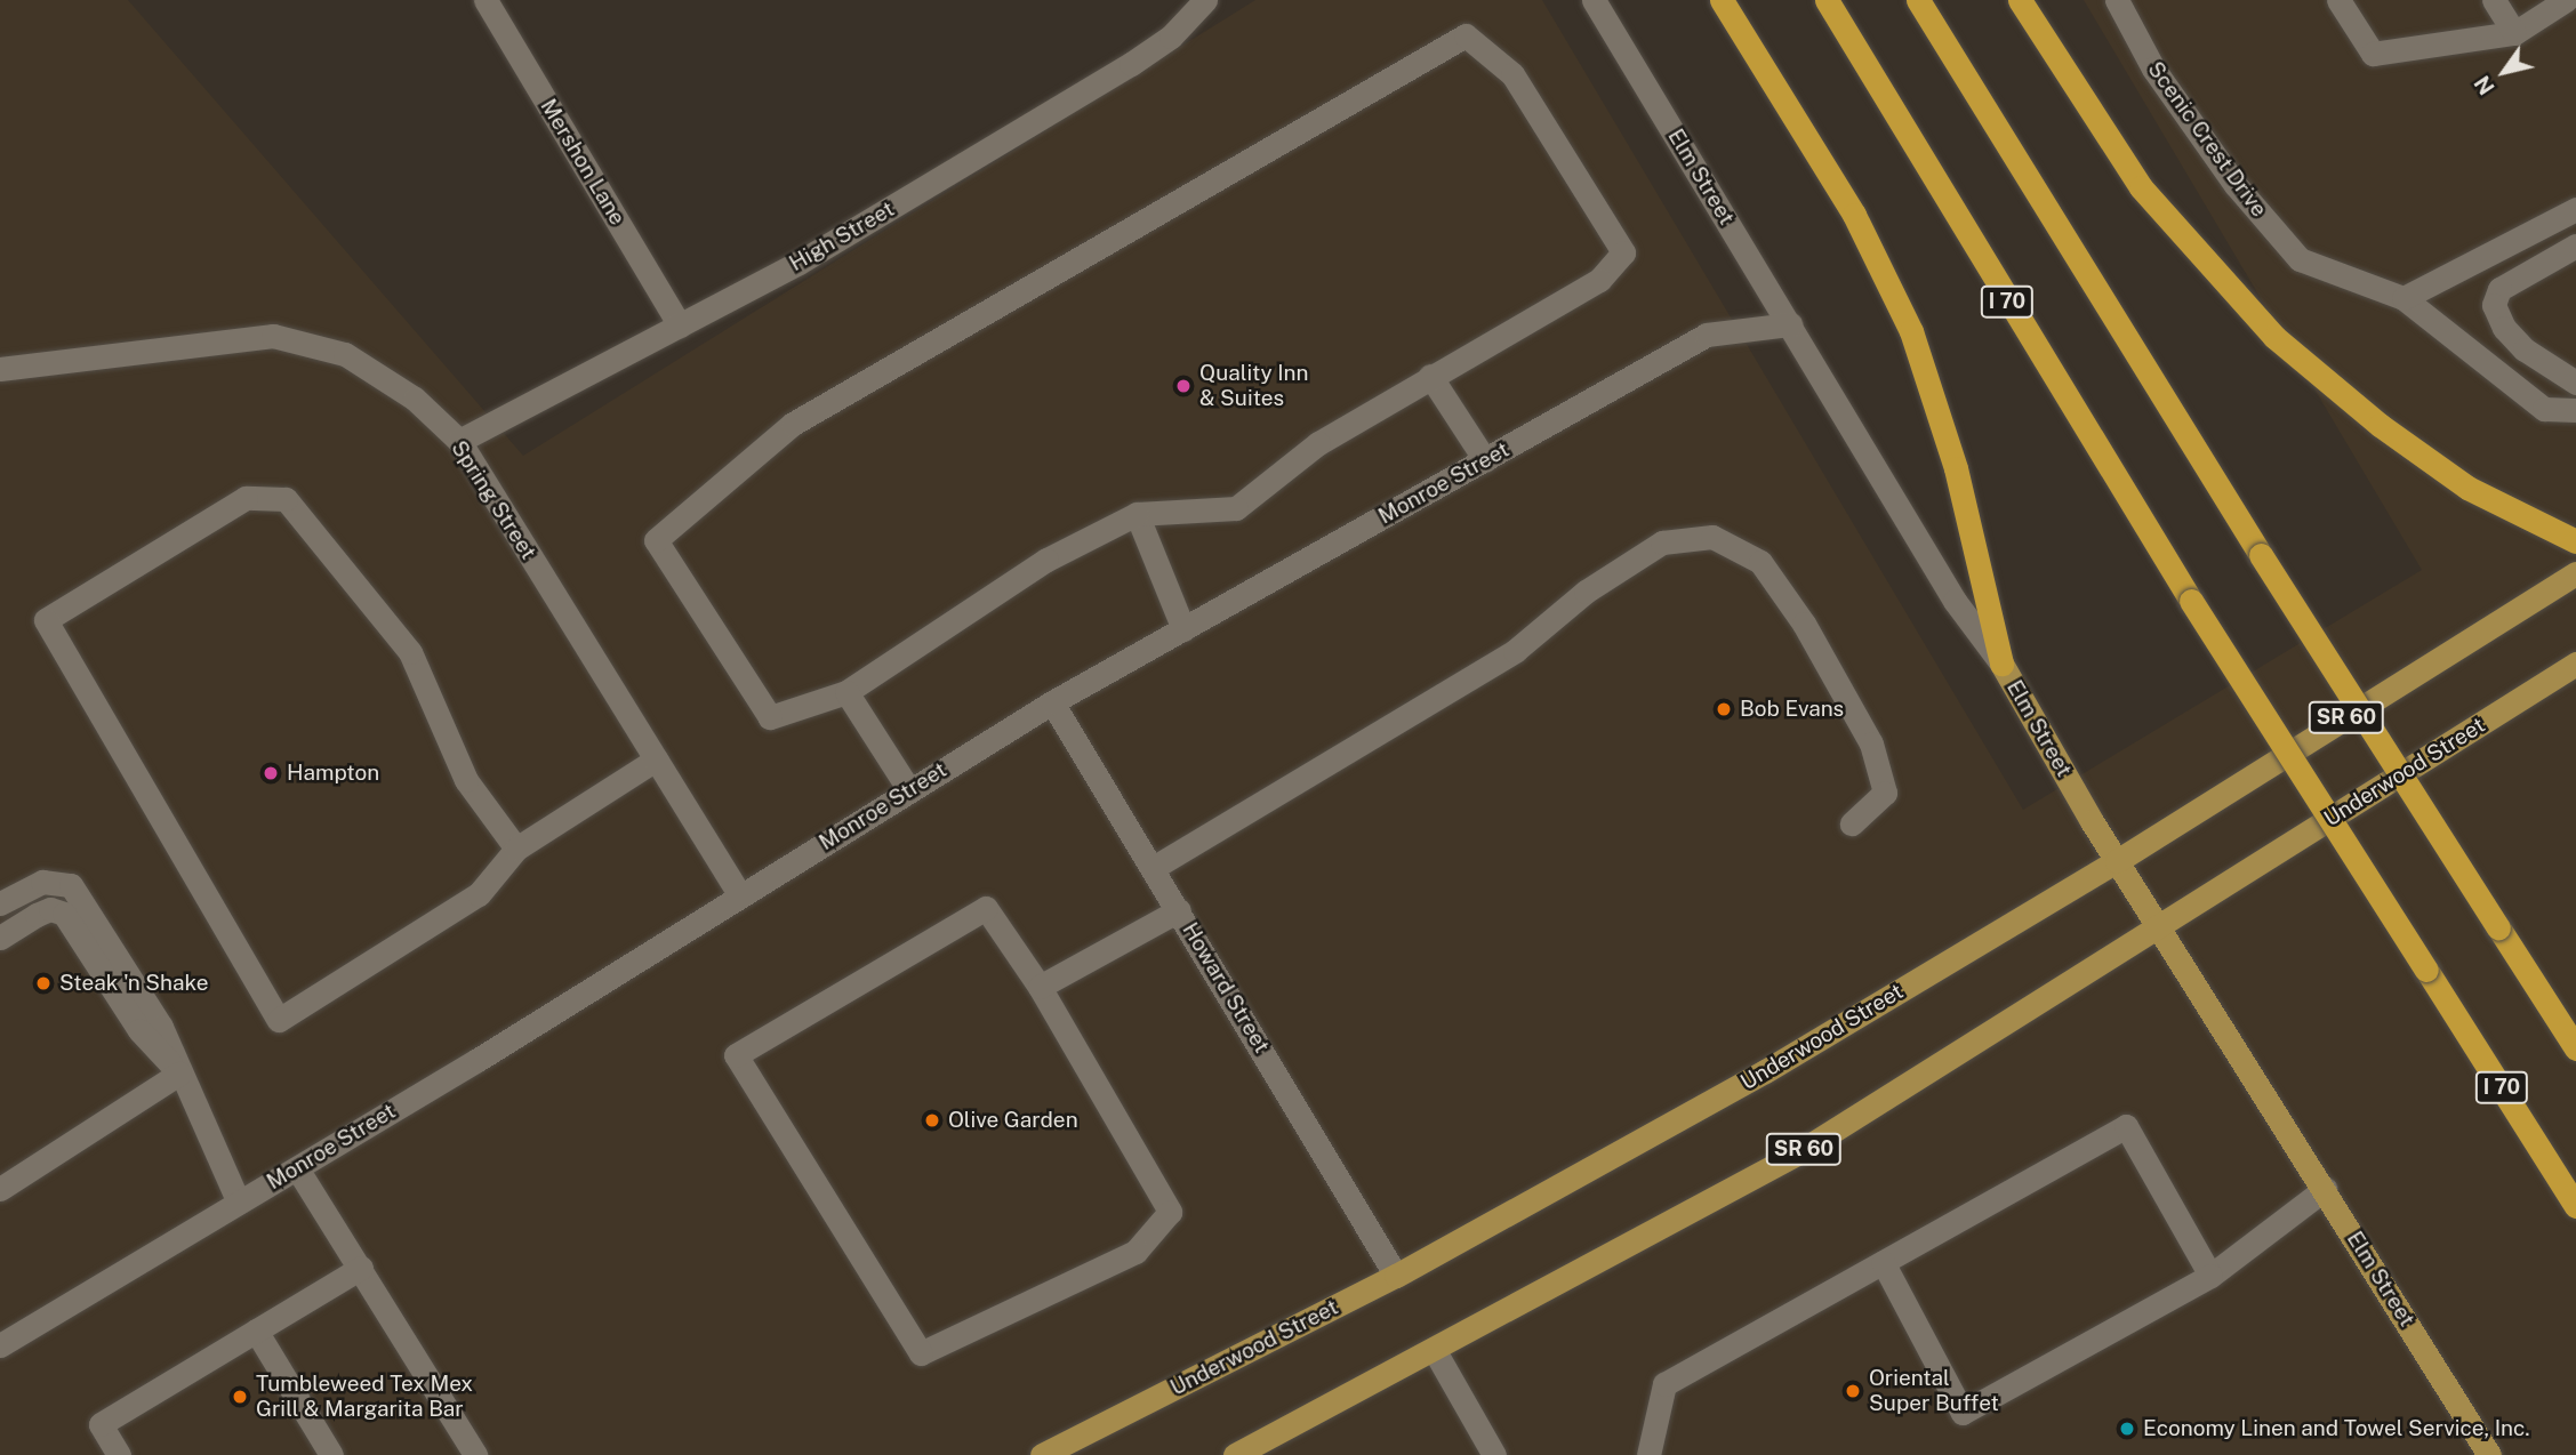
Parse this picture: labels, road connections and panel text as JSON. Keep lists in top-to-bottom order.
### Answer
{
  "streets": {
    "highway": ["I 70"],
    "main road": ["Elm Street", "SR 60", "Underwood Street"],
    "street": [
      "Scenic Crest Drive",
      "Mershon Lane",
      "High Street",
      "Monroe Street",
      "Spring Street",
      "Howard Street"
    ]
  },
  "crossings": [
    ["Mershon Lane", "High Street"],
    ["Elm Street", "Monroe Street"],
    ["Elm Street", "Underwood Street"],
    ["High Street", "Spring Street"],
    ["Monroe Street", "Spring Street"],
    ["Monroe Street", "Howard Street"],
    ["Underwood Street", "Howard Street"]
  ],
  "places": [
    "Quality Inn & Suites",
    "Bob Evans",
    "Hampton",
    "Steak 'n Shake",
    "Olive Garden",
    "Oriental Super Buffet",
    "Tumbleweed Tex Mex Grill & Margarita Bar",
    "Economy Linen and Towel Service, Inc."
  ],
  "north": "bottom left"
}
